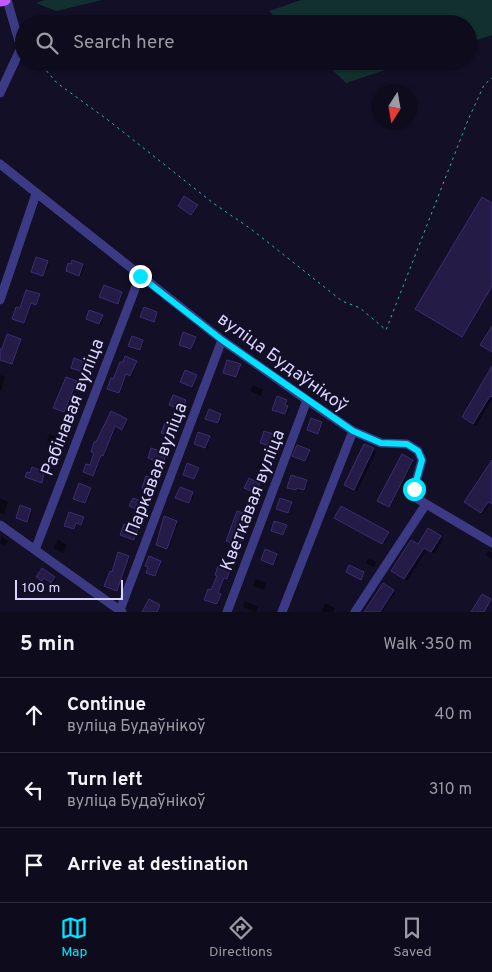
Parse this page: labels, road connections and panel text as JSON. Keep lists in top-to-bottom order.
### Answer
{
  "streets": {
    "street": [
      "вуліца Будаўнікоў",
      "Рабінавая вуліца",
      "Паркавая вуліца",
      "Кветкавая вуліца"
    ]
  },
  "crossings": [
    ["вуліца Будаўнікоў", "Рабінавая вуліца"],
    ["вуліца Будаўнікоў", "Паркавая вуліца"],
    ["вуліца Будаўнікоў", "Кветкавая вуліца"]
  ],
  "scale_bar": "100 m",
  "north": "bottom",
  "page": {
    "search": "Search here",
    "scale": "100 m",
    "heading": ["5 min", "Walk · 350 m"],
    "list": [
      ["Continue", "вуліца Будаўнікоў", "40 m"],
      ["Turn left", "вуліца Будаўнікоў", "310 m"],
      "Arrive at destination"
    ],
    "nav": ["Map", "Directions", "Saved"]
  }
}
